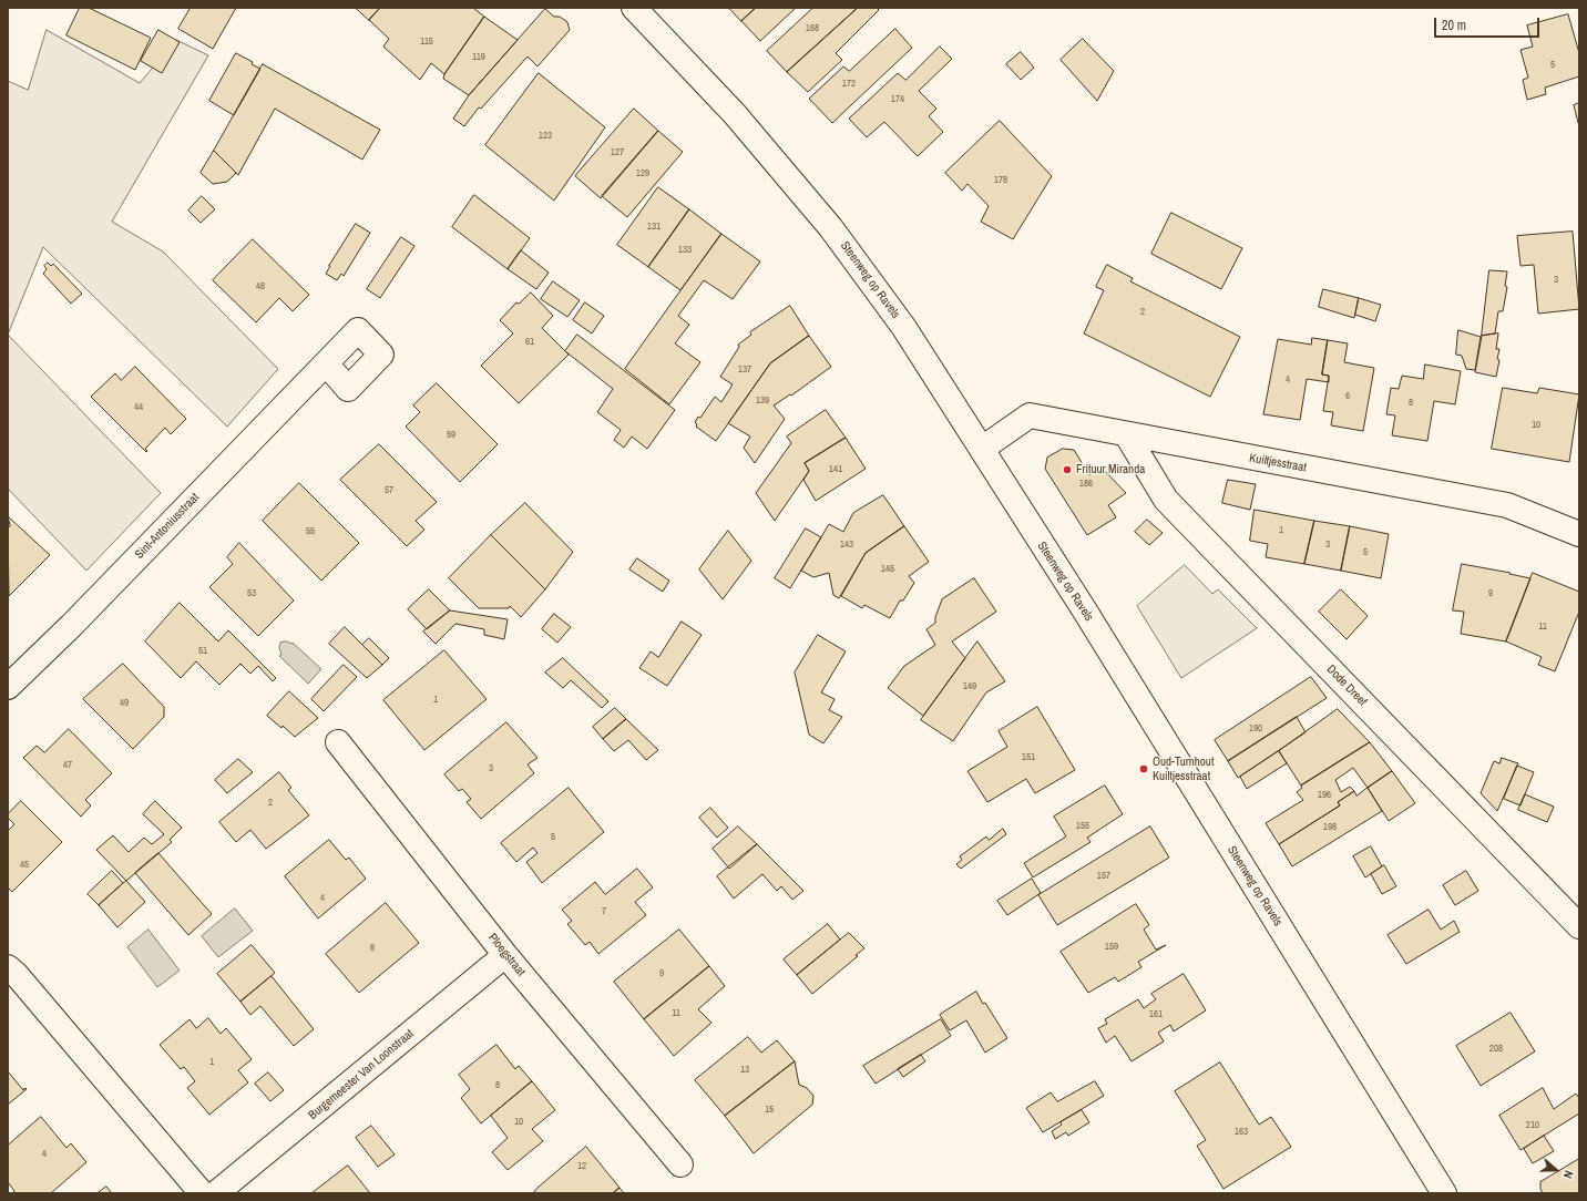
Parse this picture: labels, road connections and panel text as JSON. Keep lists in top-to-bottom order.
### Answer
{
  "streets": {
    "street": [
      "Steenweg op Ravels",
      "Kuiltjesstraat",
      "Sint-Antoniusstraat",
      "Dode Dreef",
      "Ploegstraat",
      "Burgemeester Van Loonstraat"
    ]
  },
  "crossings": [
    ["Steenweg op Ravels", "Kuiltjesstraat"],
    ["Kuiltjesstraat", "Dode Dreef"],
    ["Ploegstraat", "Burgemeester Van Loonstraat"]
  ],
  "places": ["Frituur Miranda", "Oud-Turnhout Kuiltjesstraat"],
  "house_numbers": [
    "168",
    "115",
    "119",
    "5",
    "172",
    "174",
    "123",
    "127",
    "129",
    "178",
    "131",
    "133",
    "3",
    "48",
    "2",
    "61",
    "137",
    "4",
    "6",
    "139",
    "8",
    "44",
    "10",
    "59",
    "141",
    "186",
    "57",
    "1",
    "55",
    "143",
    "3",
    "5",
    "145",
    "53",
    "9",
    "11",
    "51",
    "149",
    "1",
    "49",
    "190",
    "151",
    "47",
    "3",
    "196",
    "2",
    "155",
    "198",
    "5",
    "45",
    "157",
    "4",
    "7",
    "159",
    "6",
    "9",
    "11",
    "161",
    "208",
    "1",
    "13",
    "8",
    "15",
    "10",
    "210",
    "163",
    "4",
    "12"
  ],
  "scale_bar": "20 m",
  "north": "right"
}
